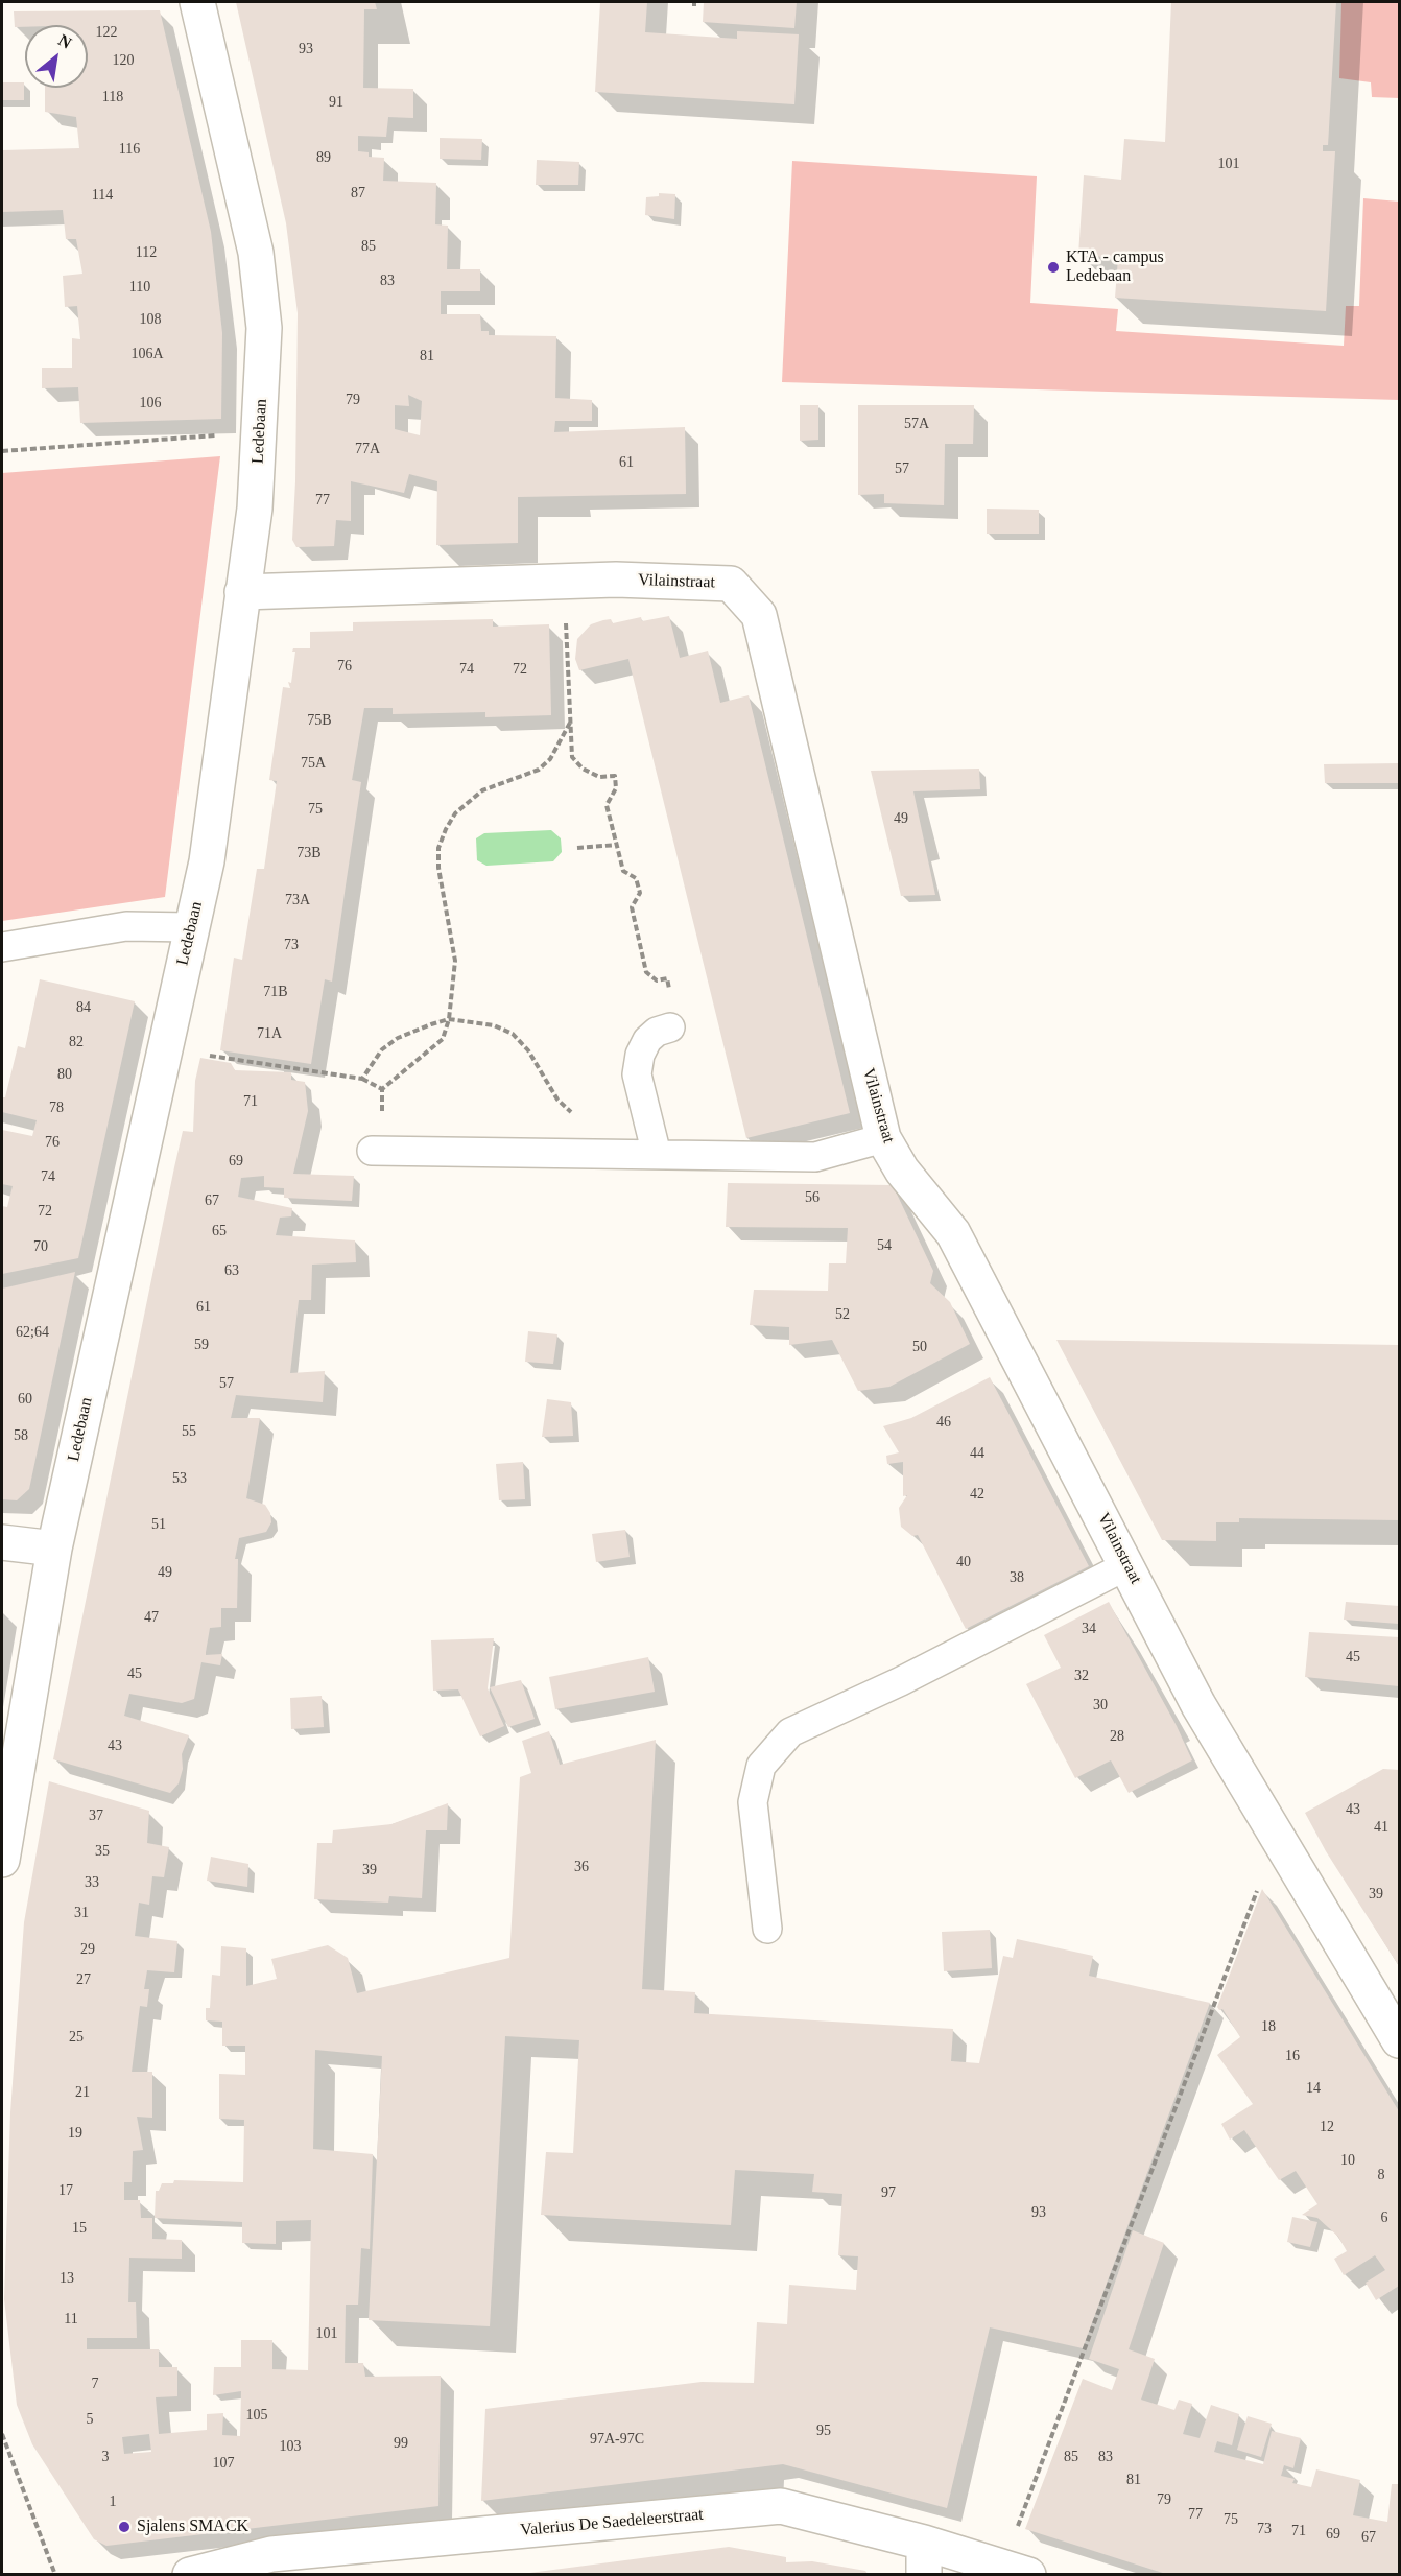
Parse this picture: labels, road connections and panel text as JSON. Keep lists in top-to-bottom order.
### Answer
{
  "streets": {
    "street": ["Ledebaan", "Vilainstraat", "Valerius De Saedeleerstraat"]
  },
  "crossings": [
    ["Ledebaan", "Vilainstraat"]
  ],
  "places": ["KTA - campus Ledebaan", "Sjalens SMACK"],
  "house_numbers": [
    "122",
    "93",
    "120",
    "118",
    "91",
    "116",
    "89",
    "101",
    "87",
    "114",
    "85",
    "112",
    "83",
    "110",
    "108",
    "106A",
    "81",
    "79",
    "106",
    "57A",
    "77A",
    "61",
    "57",
    "77",
    "76",
    "74",
    "72",
    "75B",
    "75A",
    "75",
    "49",
    "73B",
    "73A",
    "73",
    "71B",
    "84",
    "71A",
    "82",
    "80",
    "71",
    "78",
    "76",
    "69",
    "74",
    "56",
    "67",
    "72",
    "65",
    "54",
    "70",
    "63",
    "61",
    "52",
    "62;64",
    "59",
    "50",
    "57",
    "60",
    "46",
    "55",
    "58",
    "44",
    "53",
    "42",
    "51",
    "40",
    "49",
    "38",
    "47",
    "34",
    "45",
    "45",
    "32",
    "30",
    "28",
    "43",
    "43",
    "37",
    "41",
    "35",
    "36",
    "39",
    "33",
    "39",
    "31",
    "29",
    "27",
    "18",
    "25",
    "16",
    "14",
    "21",
    "12",
    "19",
    "10",
    "8",
    "17",
    "97",
    "93",
    "6",
    "15",
    "13",
    "11",
    "101",
    "7",
    "105",
    "5",
    "95",
    "97A-97C",
    "99",
    "103",
    "3",
    "85",
    "83",
    "107",
    "81",
    "79",
    "1",
    "77",
    "75",
    "73",
    "71",
    "69",
    "67"
  ],
  "north": "top right"
}
